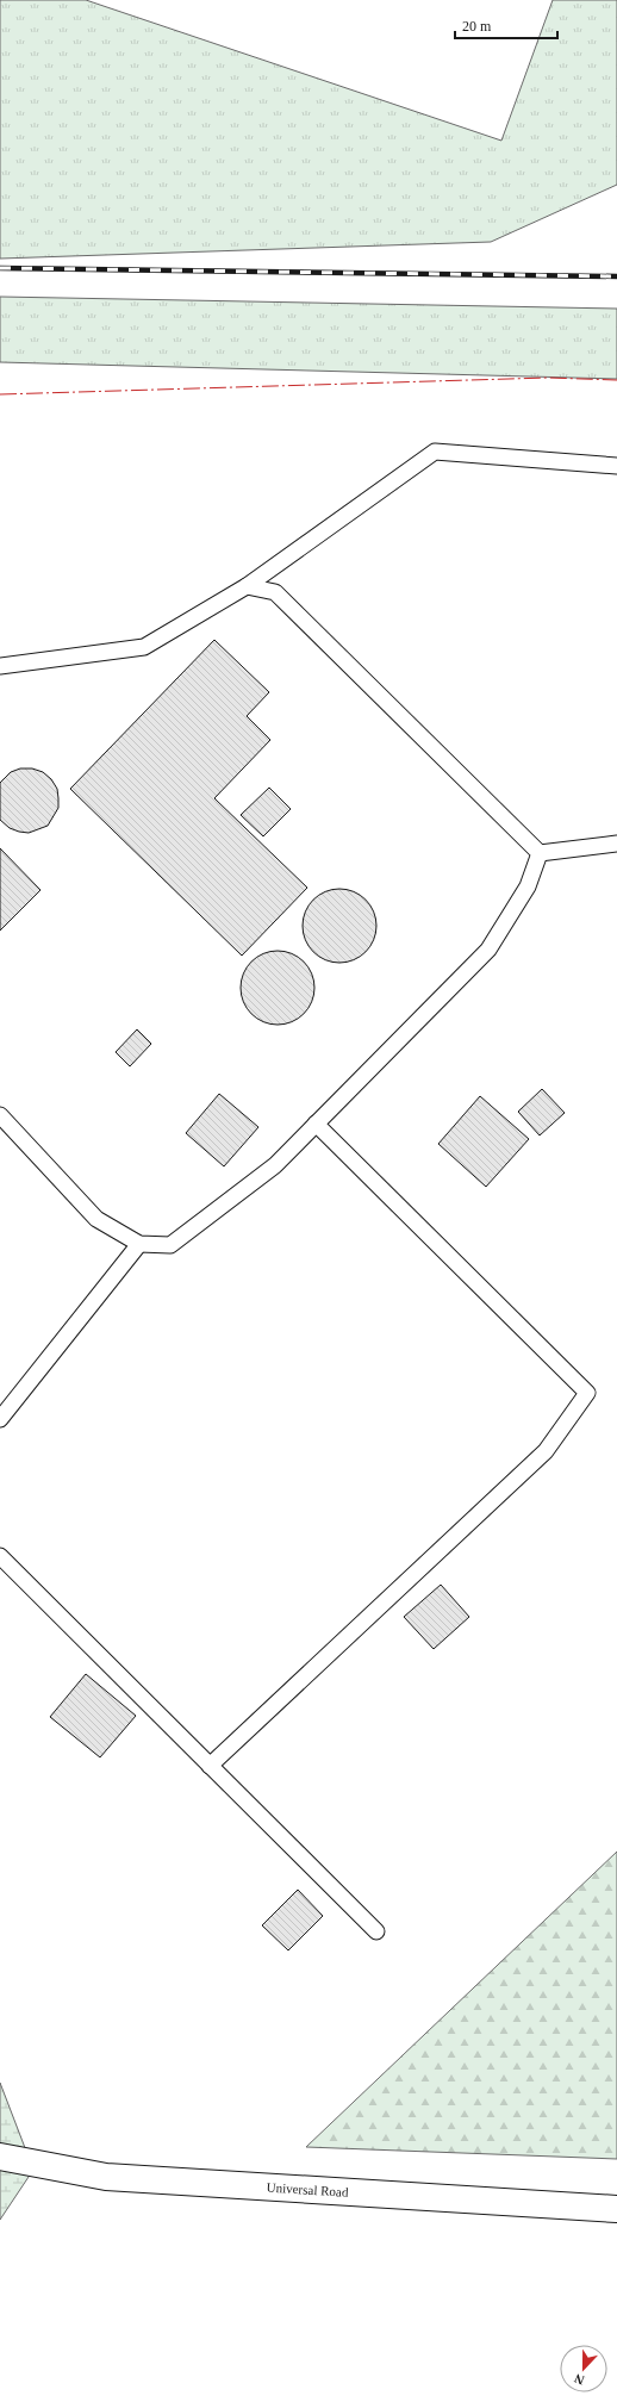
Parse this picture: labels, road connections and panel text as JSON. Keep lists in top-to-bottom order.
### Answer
{
  "streets": {
    "street": ["Universal Road"]
  },
  "scale_bar": "20 m",
  "north": "bottom"
}
